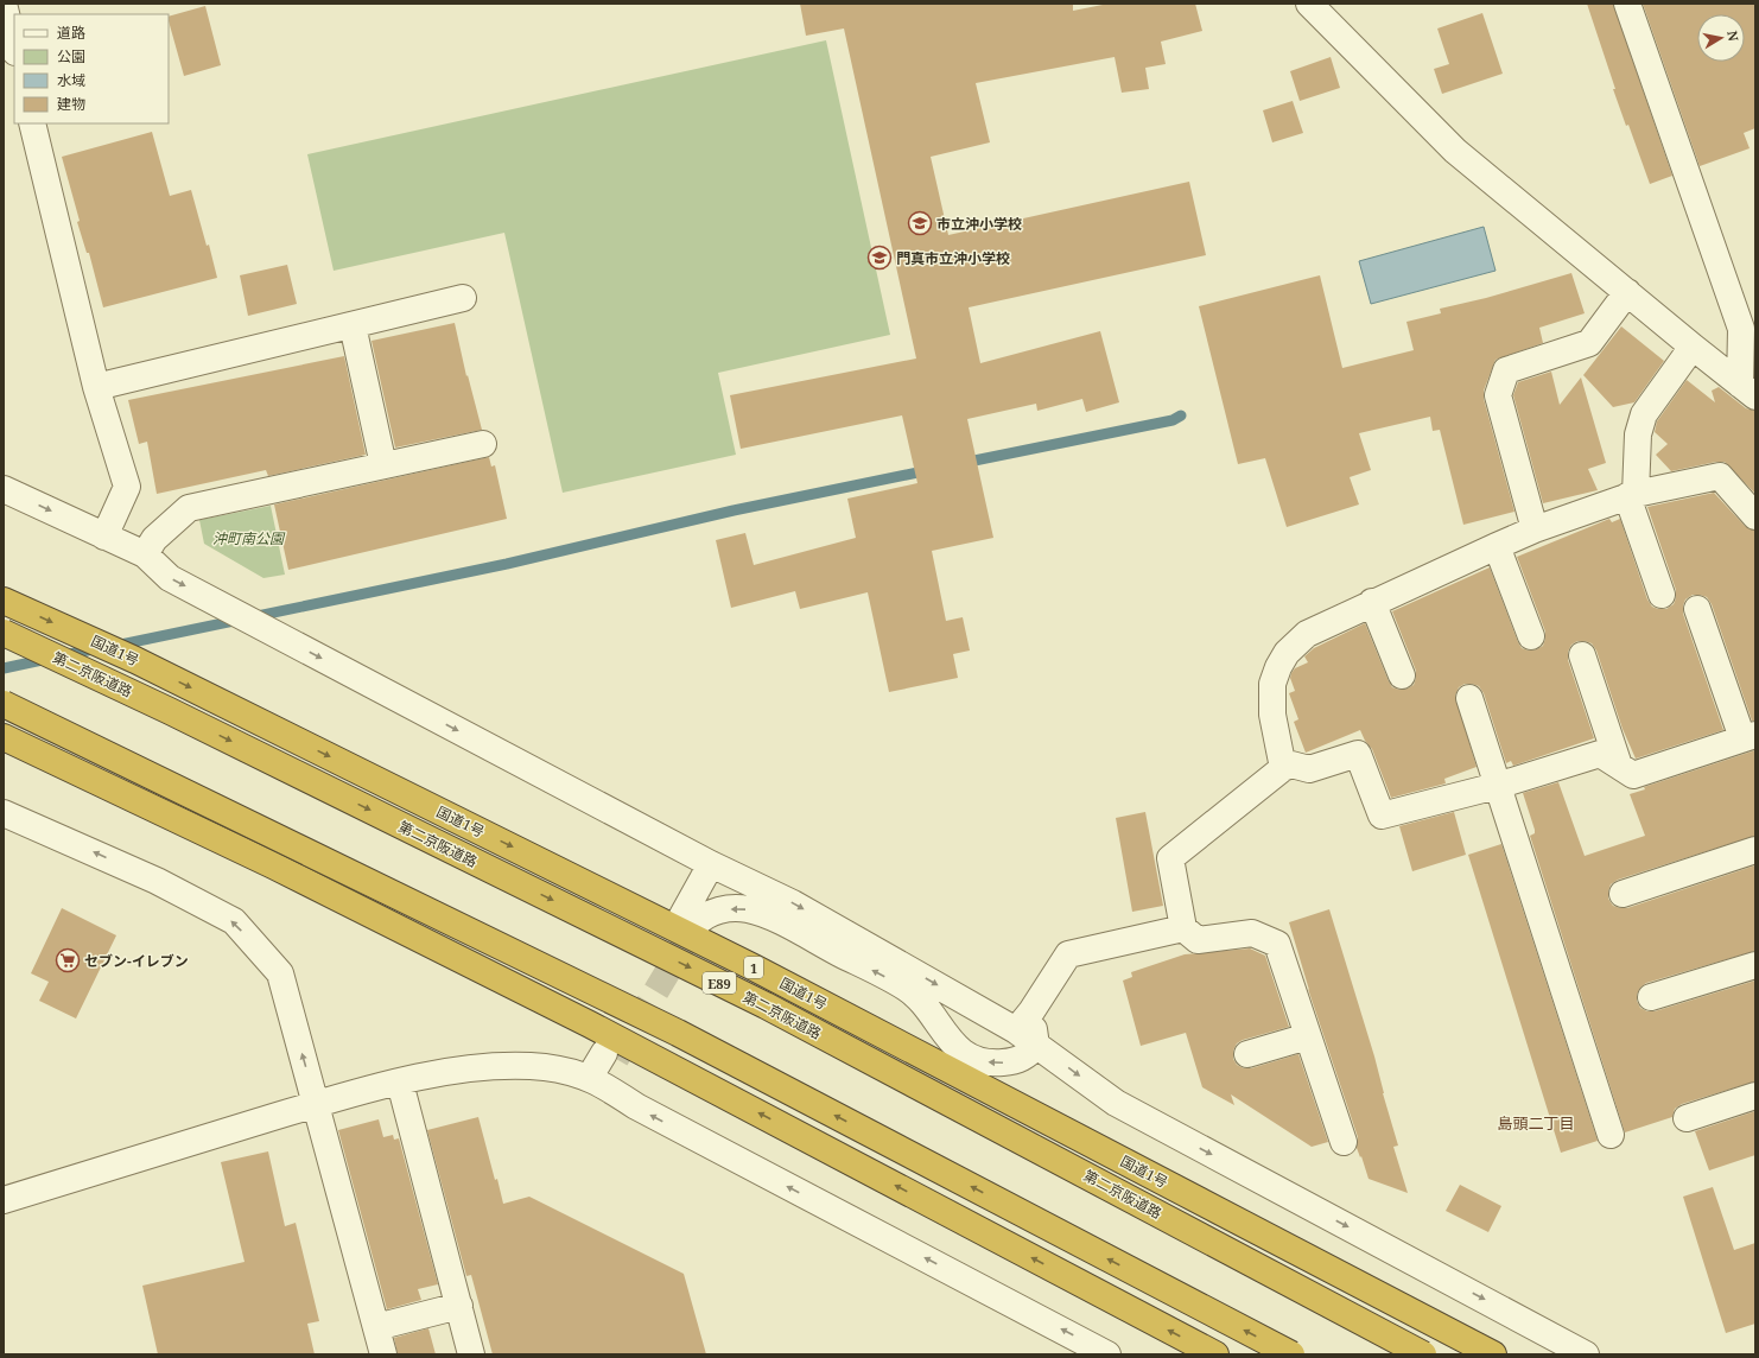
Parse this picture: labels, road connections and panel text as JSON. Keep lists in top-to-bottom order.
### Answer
{
  "streets": {
    "highway": [
      "国道1号",
      "第二京阪道路",
      "1",
      "E89"
    ]
  },
  "districts": ["島頭二丁目"],
  "parks": ["沖町南公園"],
  "places": {
    "school or university": ["市立沖小学校", "門真市立沖小学校"],
    "supermarket": ["セブン-イレブン"]
  },
  "legend": [
    "道路",
    "公園",
    "水域",
    "建物"
  ],
  "north": "right"
}
